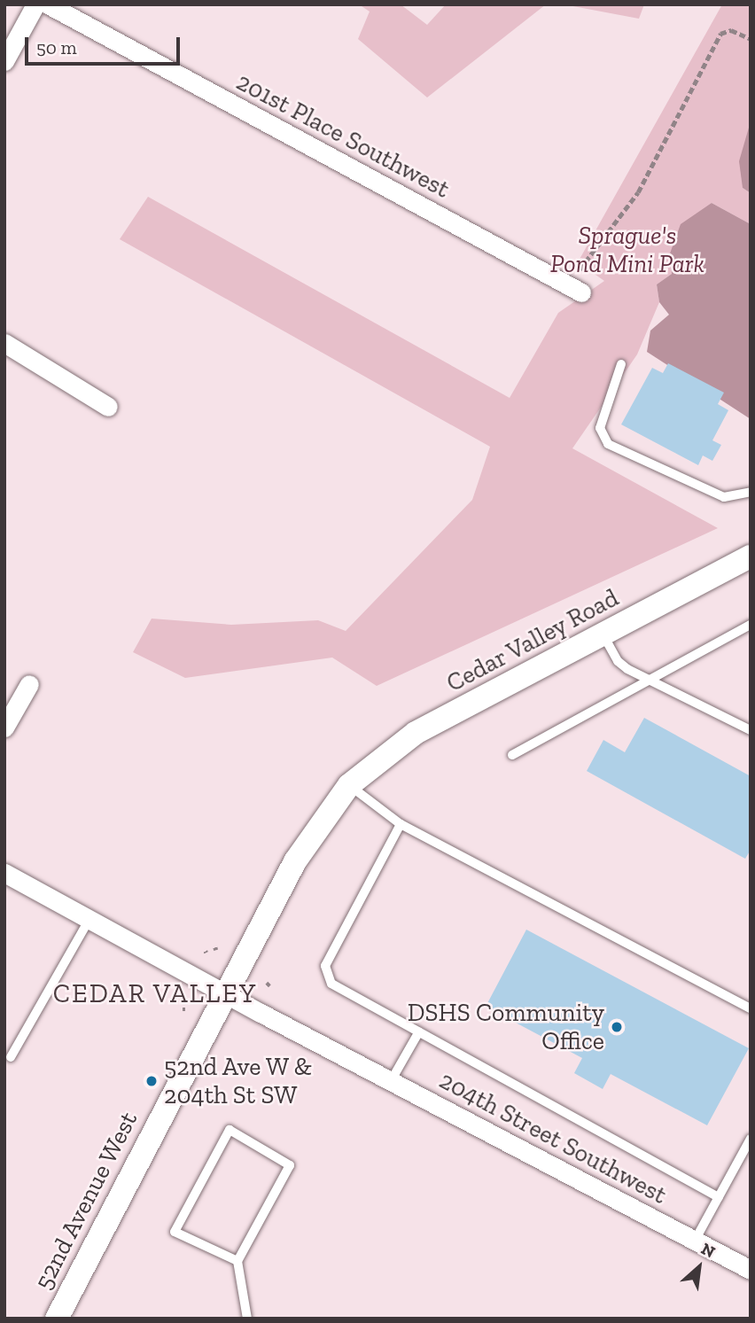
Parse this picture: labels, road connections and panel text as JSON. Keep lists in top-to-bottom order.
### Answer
{
  "streets": {
    "street": [
      "201st Place Southwest",
      "Cedar Valley Road",
      "204th Street Southwest",
      "52nd Avenue West"
    ]
  },
  "crossings": [
    ["Cedar Valley Road", "52nd Avenue West"],
    ["204th Street Southwest", "52nd Avenue West"]
  ],
  "districts": ["CEDAR VALLEY"],
  "parks": ["Sprague's Pond Mini Park"],
  "places": ["DSHS Community Office", "52nd Ave W & 204th St SW"],
  "scale_bar": "50 m",
  "north": "top right"
}
